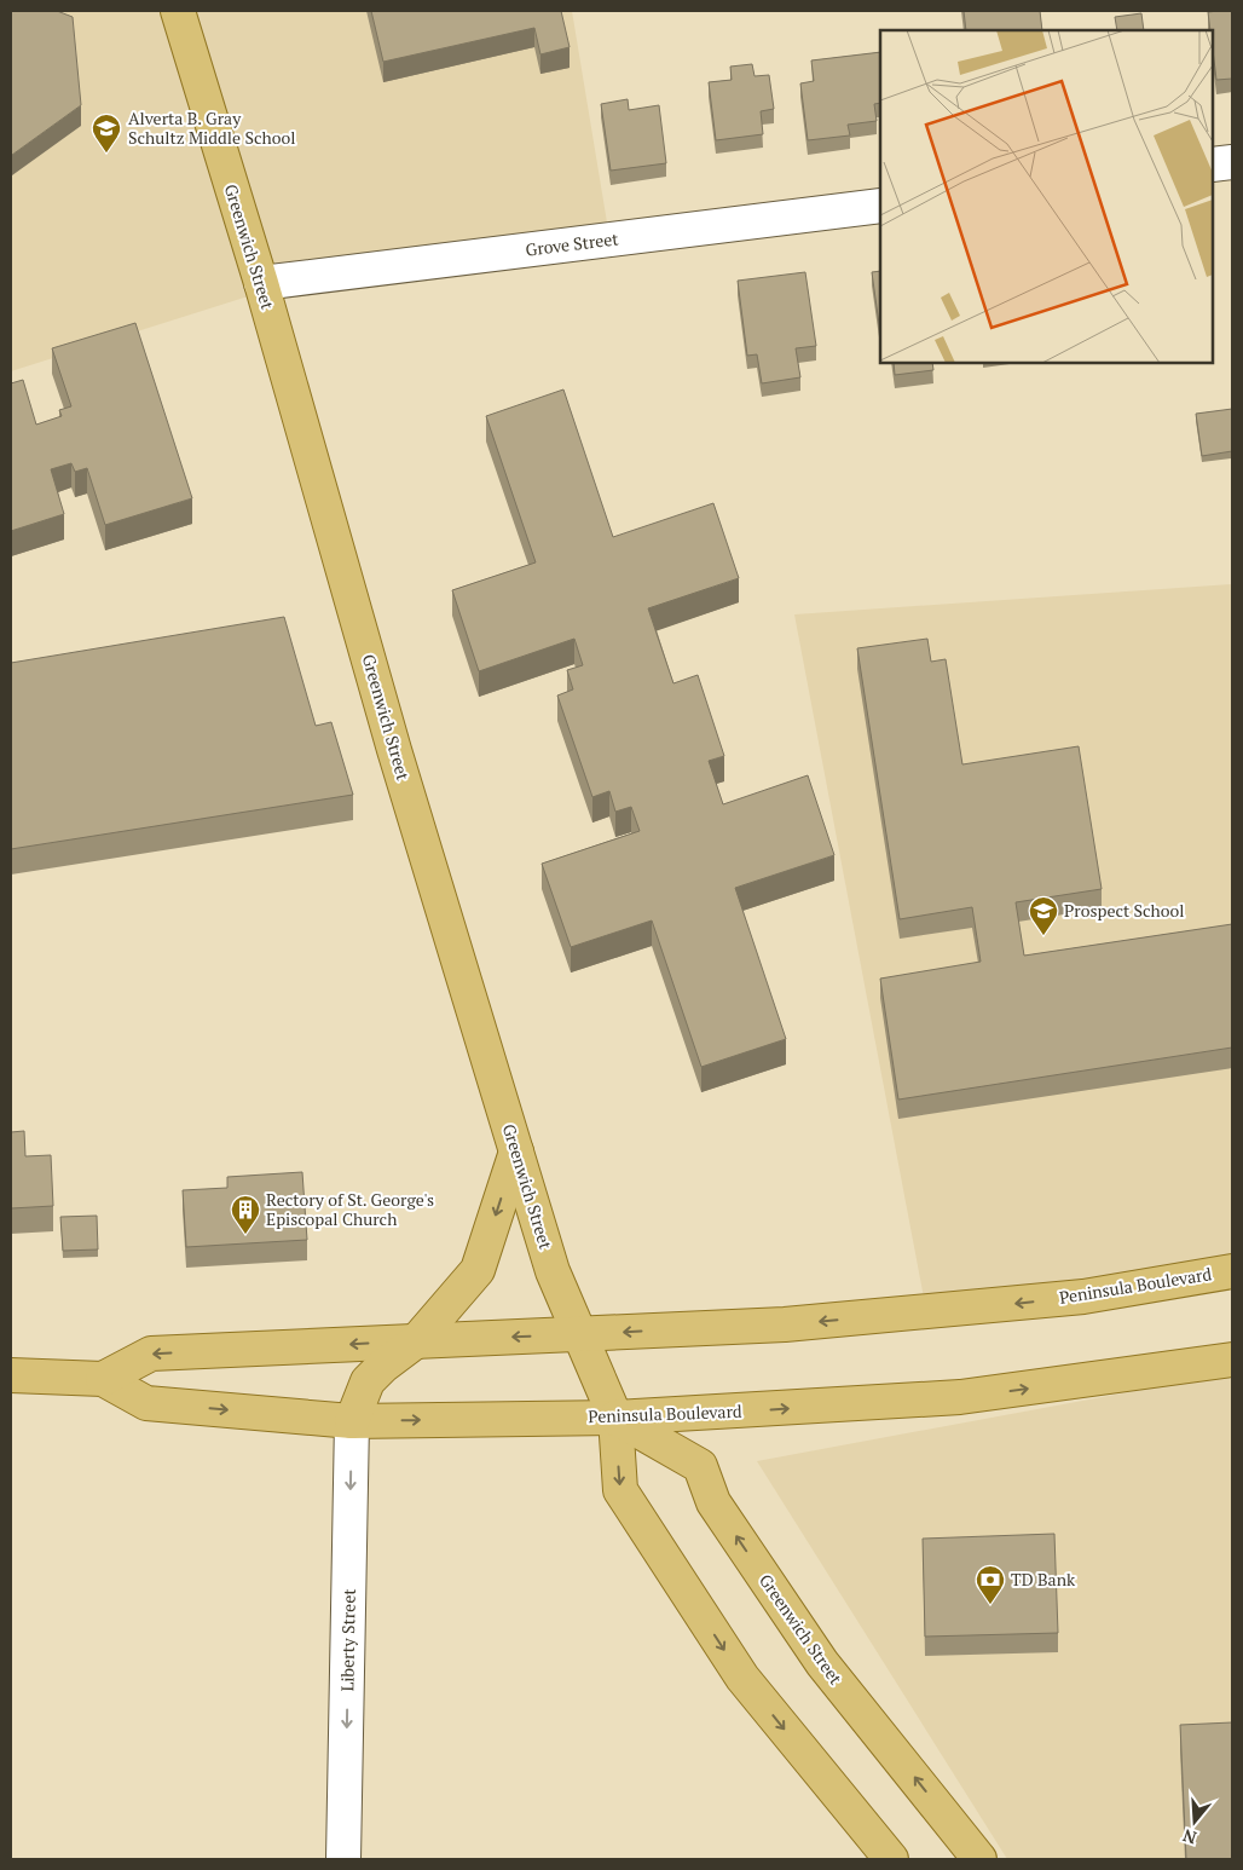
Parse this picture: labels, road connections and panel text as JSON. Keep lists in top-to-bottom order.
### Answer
{
  "streets": {
    "main road": ["Greenwich Street", "Peninsula Boulevard"],
    "street": ["Grove Street", "Liberty Street"]
  },
  "crossings": [
    ["Grove Street", "Greenwich Street"],
    ["Greenwich Street", "Peninsula Boulevard"],
    ["Peninsula Boulevard", "Liberty Street"]
  ],
  "one_way": ["Liberty Street"],
  "places": {
    "school or university": ["Alverta B. Gray Schultz Middle School", "Prospect School"],
    "building": ["Rectory of St. George's Episcopal Church"],
    "bank": ["TD Bank"]
  },
  "north": "bottom"
}
